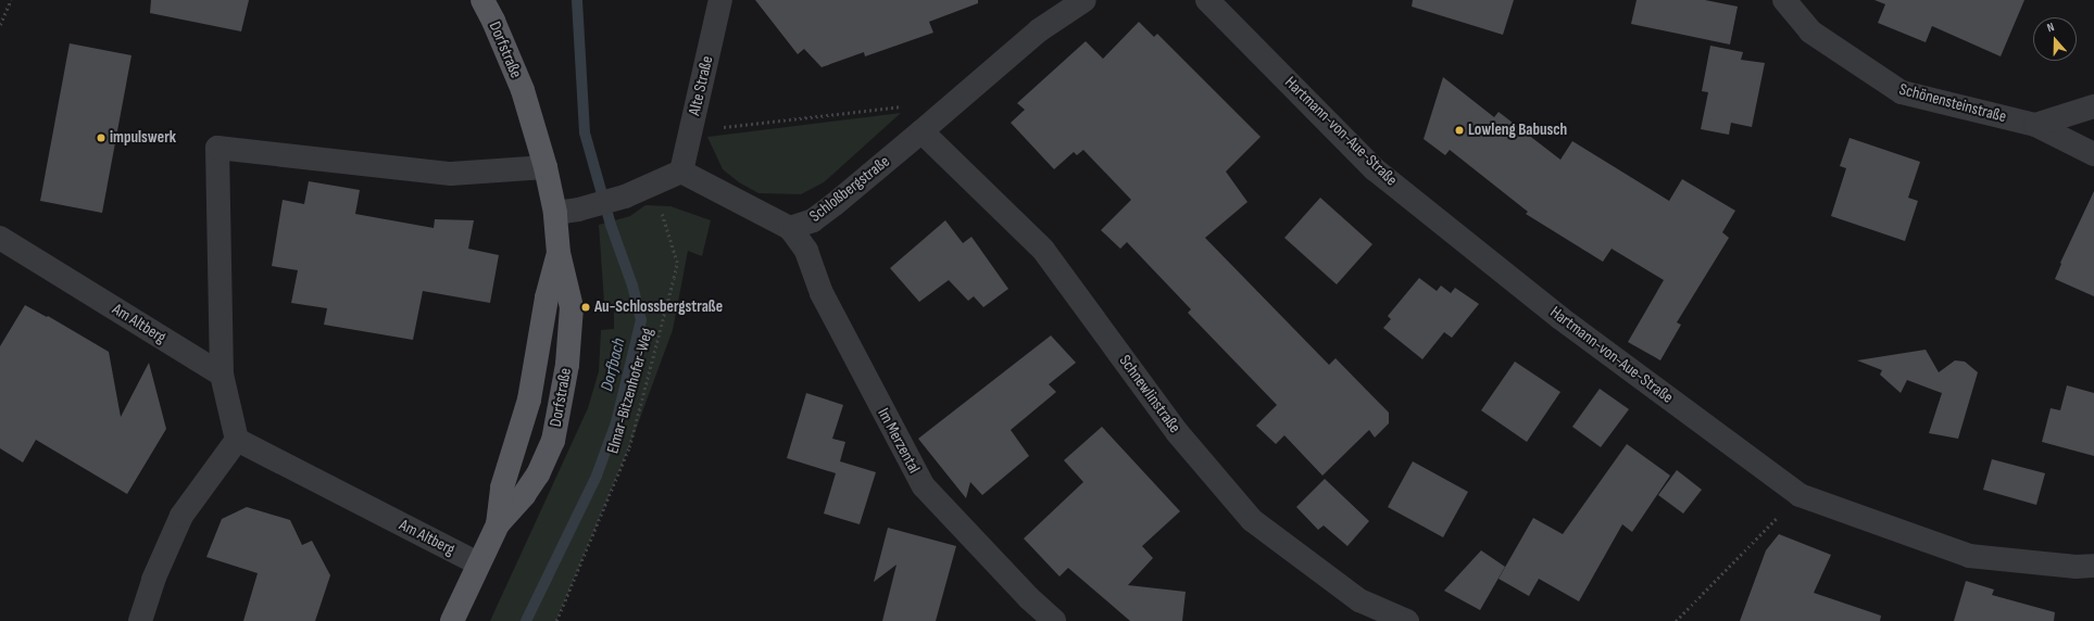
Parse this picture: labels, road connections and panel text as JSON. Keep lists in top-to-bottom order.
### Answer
{
  "streets": {
    "main road": ["Dorfstraße"],
    "street": [
      "Alte Straße",
      "Schönensteinstraße",
      "Hartmann-von-Aue-Straße",
      "Schloßbergstraße",
      "Am Altberg",
      "Schnewlinstraße",
      "Im Merzental"
    ],
    "path": ["Elmar-Bitzenhofer-Weg"]
  },
  "crossings": [
    ["Dorfstraße", "Am Altberg"],
    ["Alte Straße", "Schloßbergstraße"],
    ["Schloßbergstraße", "Schnewlinstraße"],
    ["Schloßbergstraße", "Im Merzental"]
  ],
  "water": ["Dorfbach"],
  "places": ["Lowleng Babusch", "impulswerk", "Au-Schlossbergstraße"],
  "north": "top"
}
